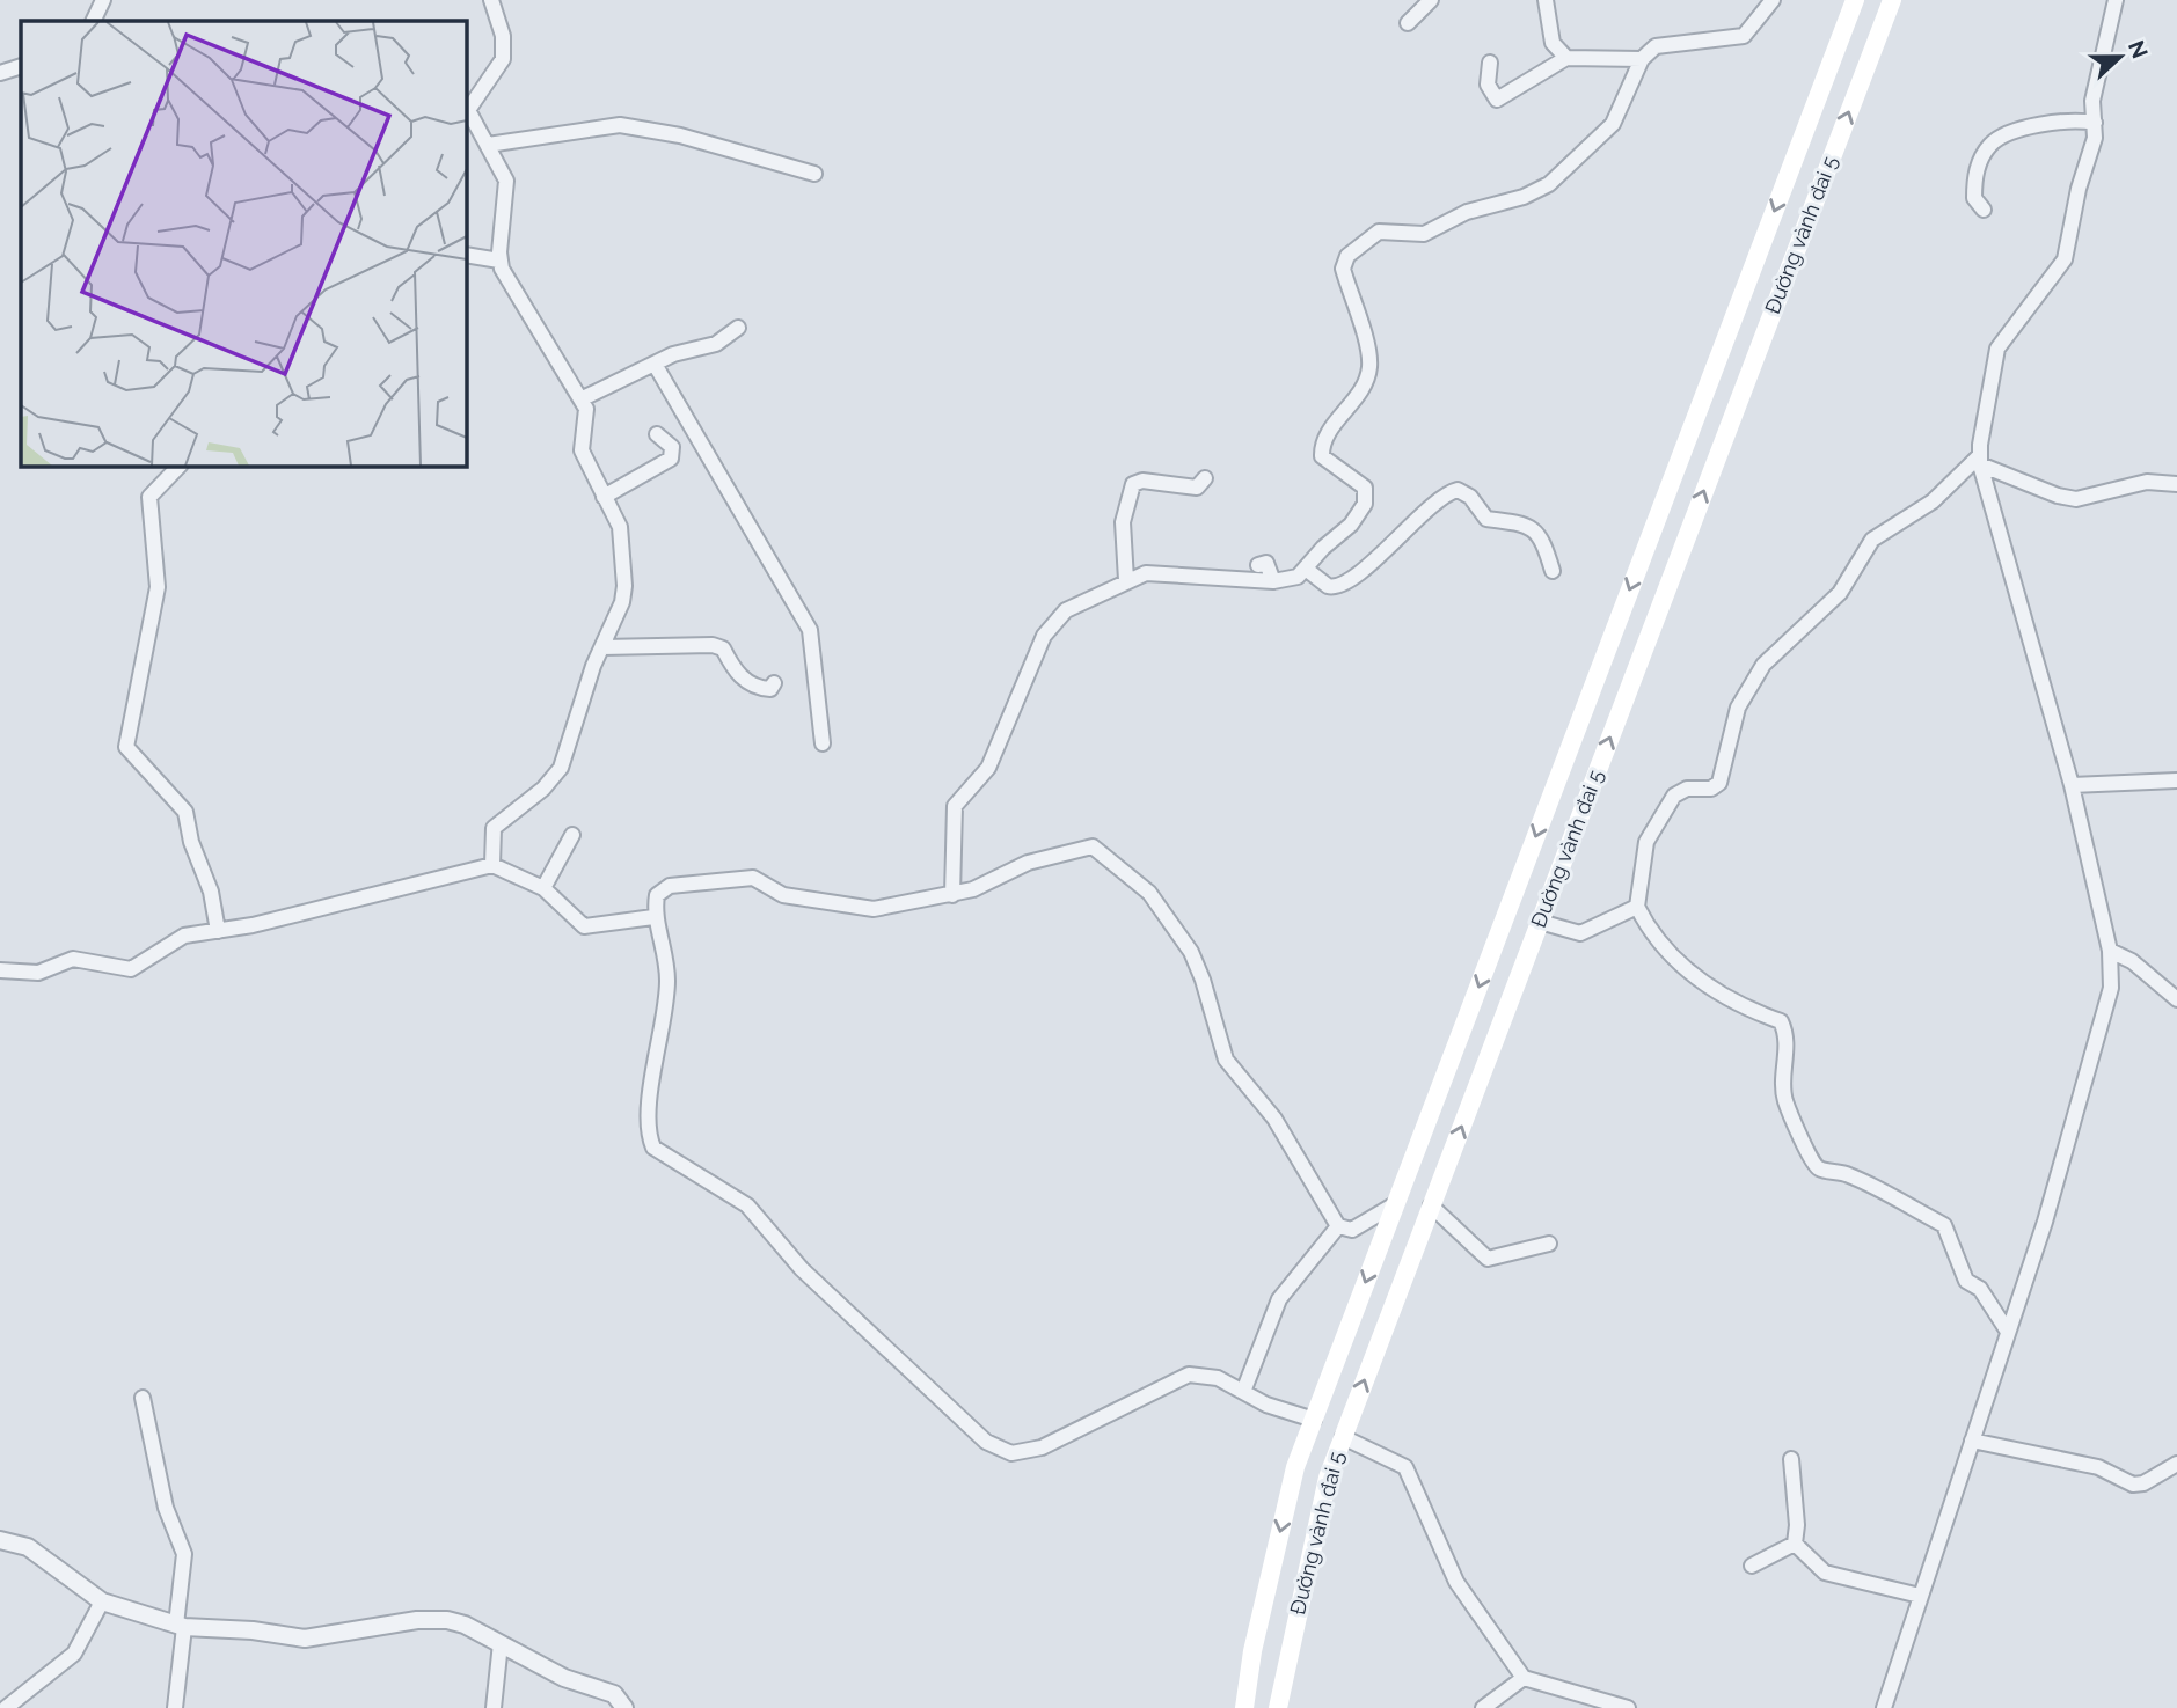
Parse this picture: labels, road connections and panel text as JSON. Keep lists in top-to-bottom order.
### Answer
{
  "streets": {
    "main road": ["Đường vành đai 5"]
  },
  "north": "right"
}
